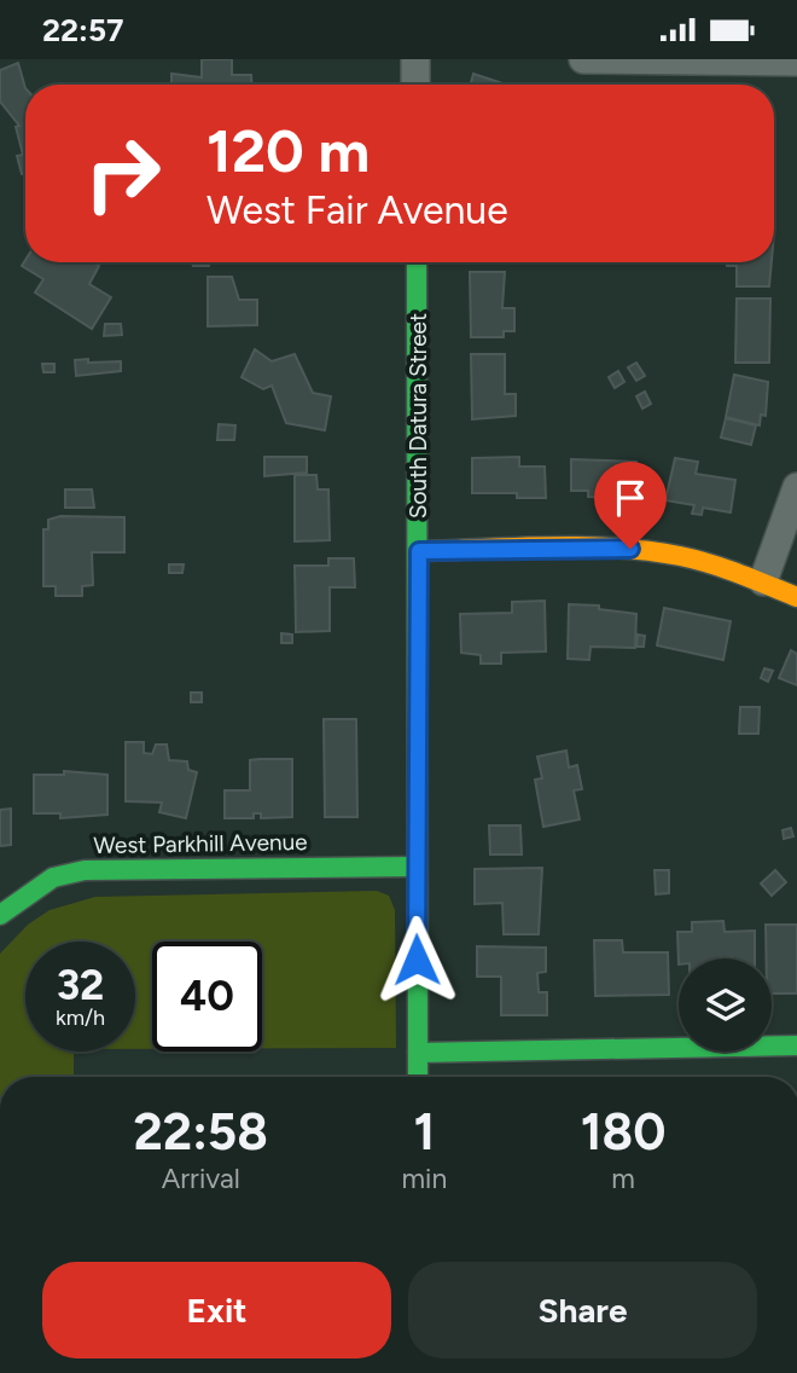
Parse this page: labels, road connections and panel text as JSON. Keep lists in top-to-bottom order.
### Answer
{
  "streets": {
    "street": ["South Datura Street", "West Parkhill Avenue"]
  },
  "crossings": [
    ["South Datura Street", "West Parkhill Avenue"]
  ],
  "page": {
    "status": "22:57",
    "turn": ["120 m", "West Fair Avenue"],
    "speed": "32 km/h",
    "limit": "40",
    "eta": [
      "22:58",
      "Arrival",
      "1",
      "min",
      "180",
      "m"
    ],
    "buttons": ["Exit", "Share"]
  }
}
